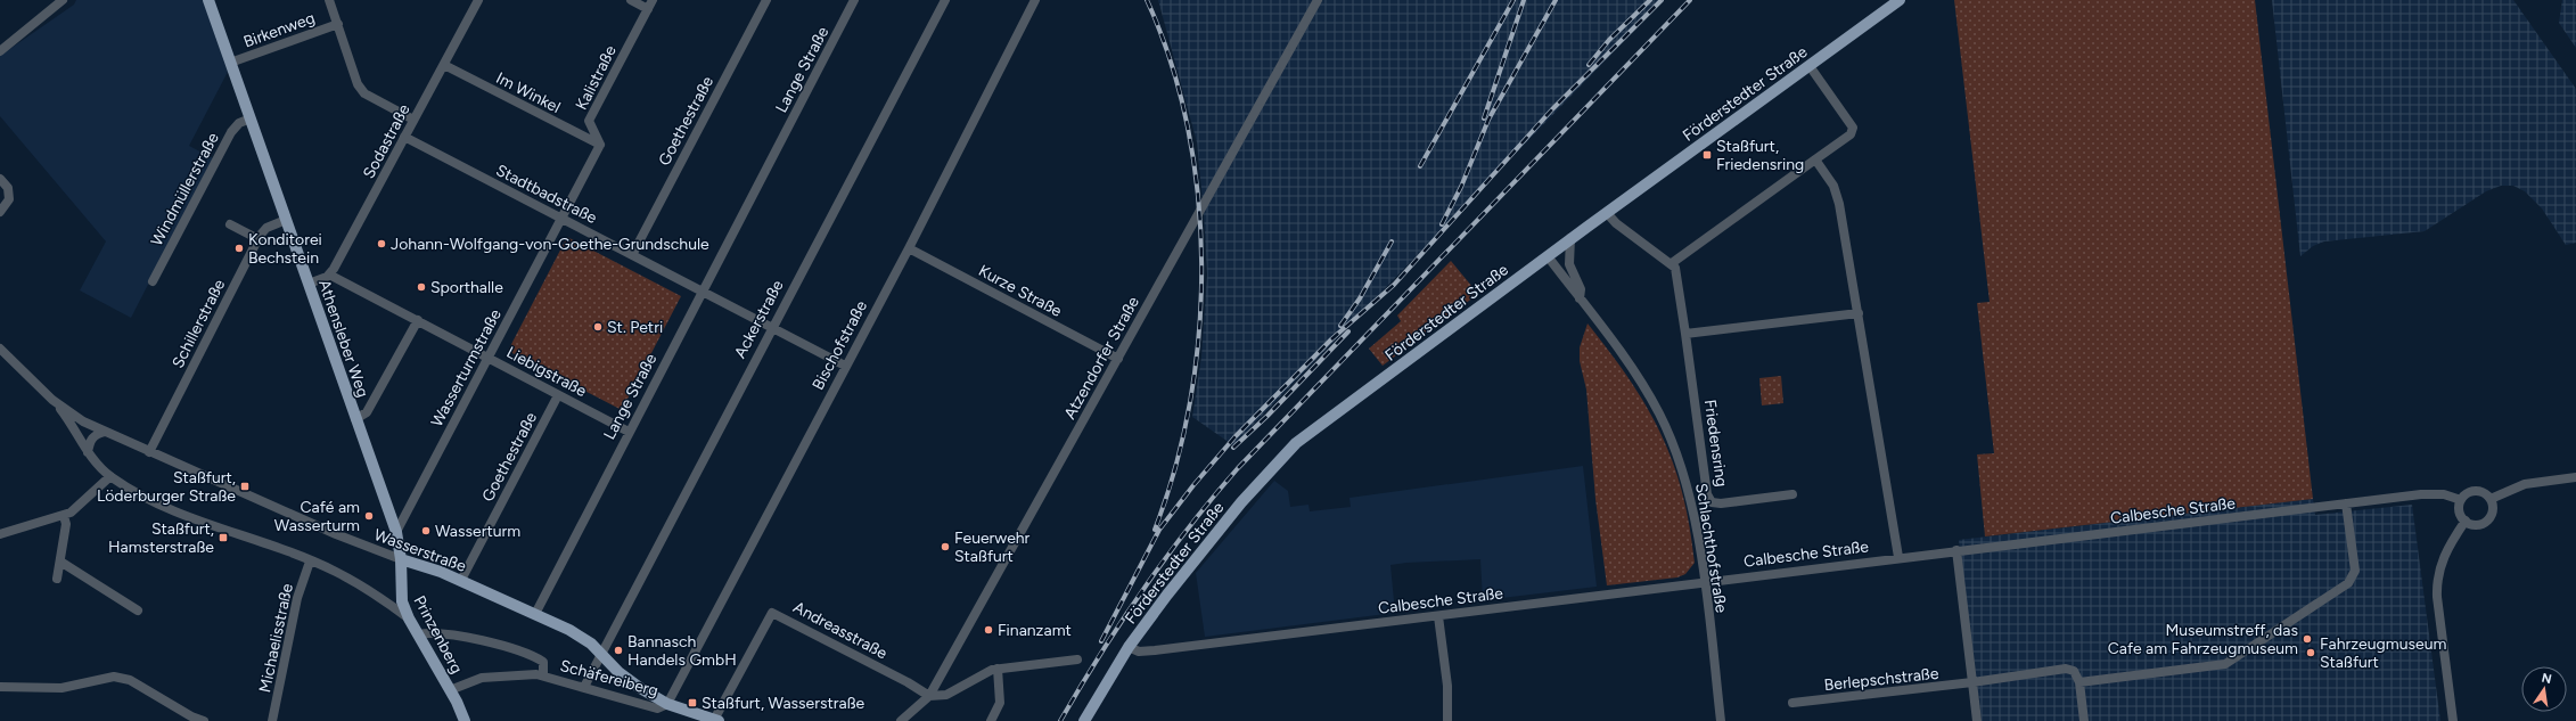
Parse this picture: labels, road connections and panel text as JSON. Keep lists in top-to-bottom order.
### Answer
{
  "streets": {
    "main road": [
      "Förderstedter Straße",
      "Athensleber Weg",
      "Wasserstraße",
      "Prinzenberg"
    ],
    "street": [
      "Birkenweg",
      "Lange Straße",
      "Kalistraße",
      "Im Winkel",
      "Goethestraße",
      "Sodastraße",
      "Windmüllerstraße",
      "Stadtbadstraße",
      "Kurze Straße",
      "Ackerstraße",
      "Schillerstraße",
      "Bischofstraße",
      "Atzendorfer Straße",
      "Wasserturmstraße",
      "Liebigstraße",
      "Friedensring",
      "Calbesche Straße",
      "Schlachthofstraße",
      "Andreasstraße",
      "Michaelisstraße",
      "Schäfereiberg",
      "Berlepschstraße"
    ]
  },
  "crossings": [
    ["Birkenweg", "Sodastraße"],
    ["Birkenweg", "Athensleber Weg"],
    ["Lange Straße", "Stadtbadstraße"],
    ["Lange Straße", "Liebigstraße"],
    ["Lange Straße", "Wasserstraße"],
    ["Kalistraße", "Im Winkel"],
    ["Im Winkel", "Sodastraße"],
    ["Förderstedter Straße", "Calbesche Straße"],
    ["Förderstedter Straße", "Schlachthofstraße"],
    ["Goethestraße", "Stadtbadstraße"],
    ["Goethestraße", "Liebigstraße"],
    ["Goethestraße", "Wasserstraße"],
    ["Sodastraße", "Stadtbadstraße"],
    ["Sodastraße", "Liebigstraße"],
    ["Windmüllerstraße", "Athensleber Weg"],
    ["Stadtbadstraße", "Ackerstraße"],
    ["Stadtbadstraße", "Bischofstraße"],
    ["Stadtbadstraße", "Wasserturmstraße"],
    ["Kurze Straße", "Bischofstraße"],
    ["Kurze Straße", "Atzendorfer Straße"],
    ["Ackerstraße", "Wasserstraße"],
    ["Ackerstraße", "Schäfereiberg"],
    ["Schillerstraße", "Athensleber Weg"],
    ["Schillerstraße", "Wasserstraße"],
    ["Athensleber Weg", "Wasserturmstraße"],
    ["Athensleber Weg", "Wasserstraße"],
    ["Athensleber Weg", "Prinzenberg"],
    ["Bischofstraße", "Wasserstraße"],
    ["Bischofstraße", "Schäfereiberg"],
    ["Atzendorfer Straße", "Andreasstraße"],
    ["Wasserturmstraße", "Liebigstraße"],
    ["Calbesche Straße", "Schlachthofstraße"],
    ["Wasserstraße", "Andreasstraße"],
    ["Wasserstraße", "Prinzenberg"],
    ["Wasserstraße", "Schäfereiberg"],
    ["Prinzenberg", "Schäfereiberg"]
  ],
  "places": {
    "transit": [
      "Staßfurt, Friedensring",
      "Staßfurt, Löderburger Straße",
      "Staßfurt, Hamsterstraße",
      "Staßfurt, Wasserstraße"
    ],
    "other": [
      "Johann-Wolfgang-von-Goethe-Grundschule",
      "Konditorei Bechstein",
      "Sporthalle",
      "St. Petri",
      "Café am Wasserturm",
      "Wasserturm",
      "Feuerwehr Staßfurt",
      "Finanzamt",
      "Museumstreff, das Cafe am Fahrzeugmuseum",
      "Bannasch Handels GmbH",
      "Fahrzeugmuseum Staßfurt"
    ]
  },
  "north": "top"
}
